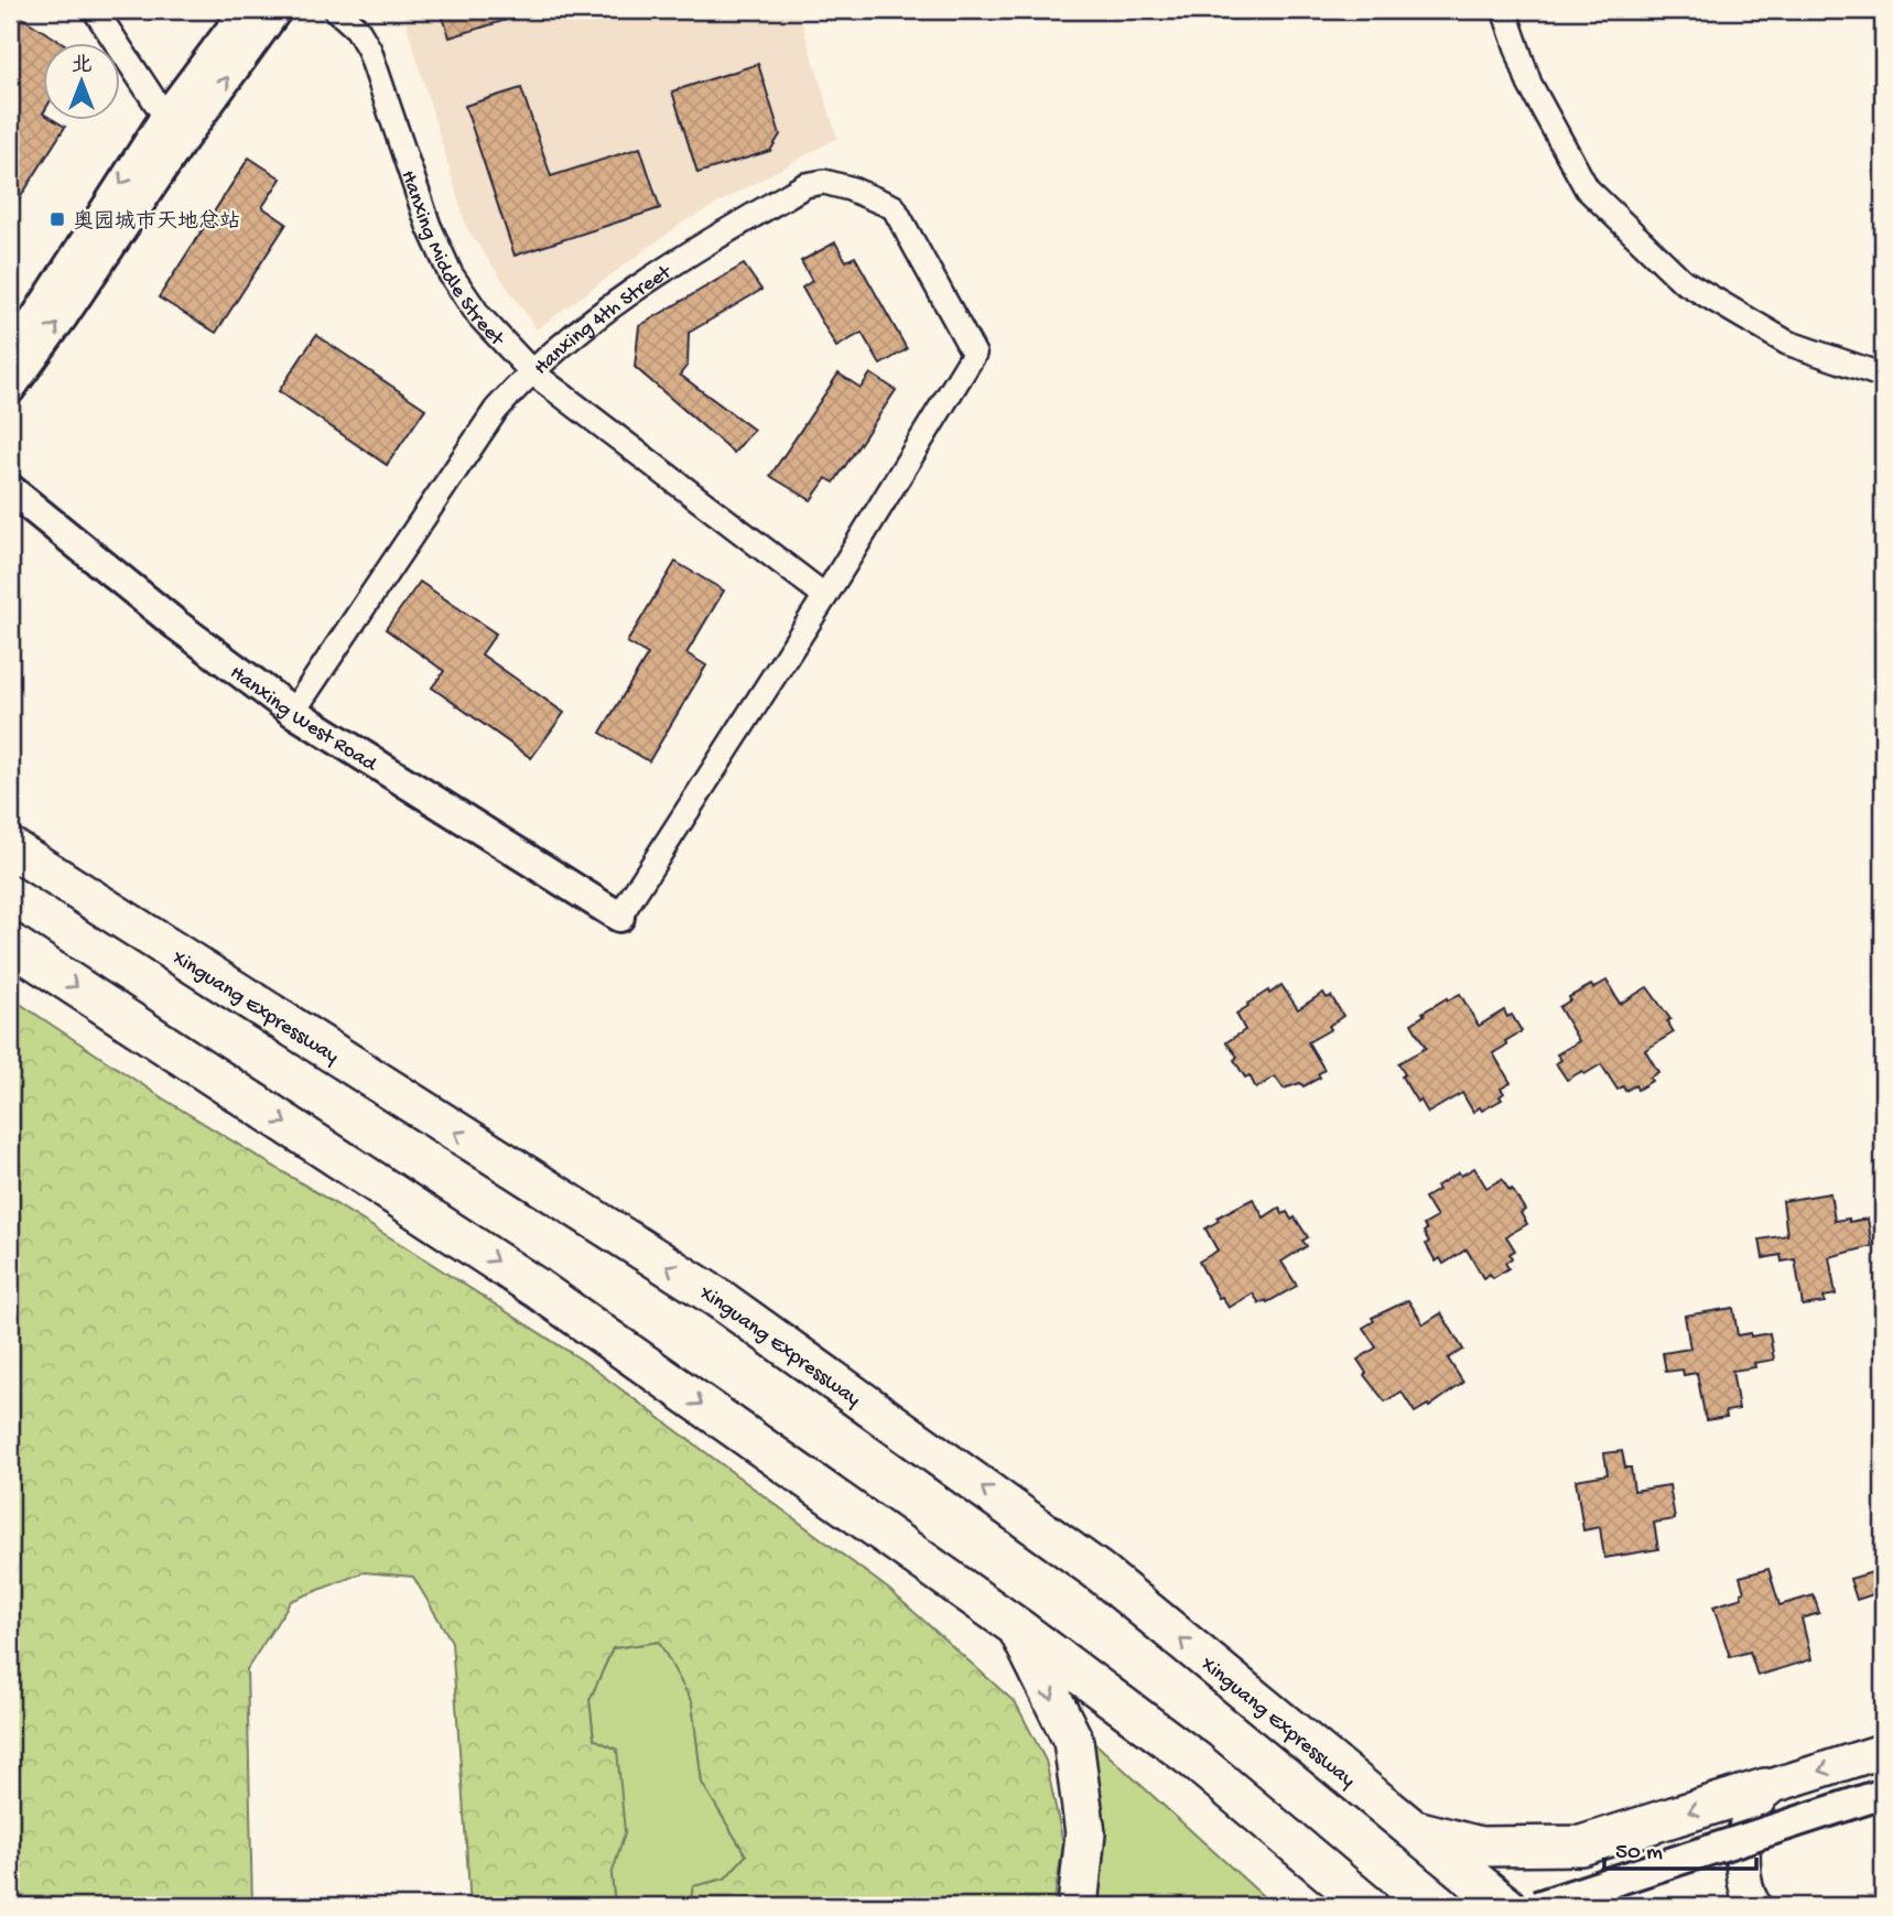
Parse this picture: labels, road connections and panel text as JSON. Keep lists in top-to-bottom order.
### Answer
{
  "streets": {
    "highway": ["Xinguang Expressway"],
    "street": ["Hanxing Middle Street", "Hanxing 4th Street", "Hanxing West Road"]
  },
  "crossings": [
    ["Hanxing Middle Street", "Hanxing 4th Street"],
    ["Hanxing 4th Street", "Hanxing West Road"]
  ],
  "places": {
    "transit": ["奥园城市天地总站"]
  },
  "scale_bar": "50 m",
  "north": "top"
}
